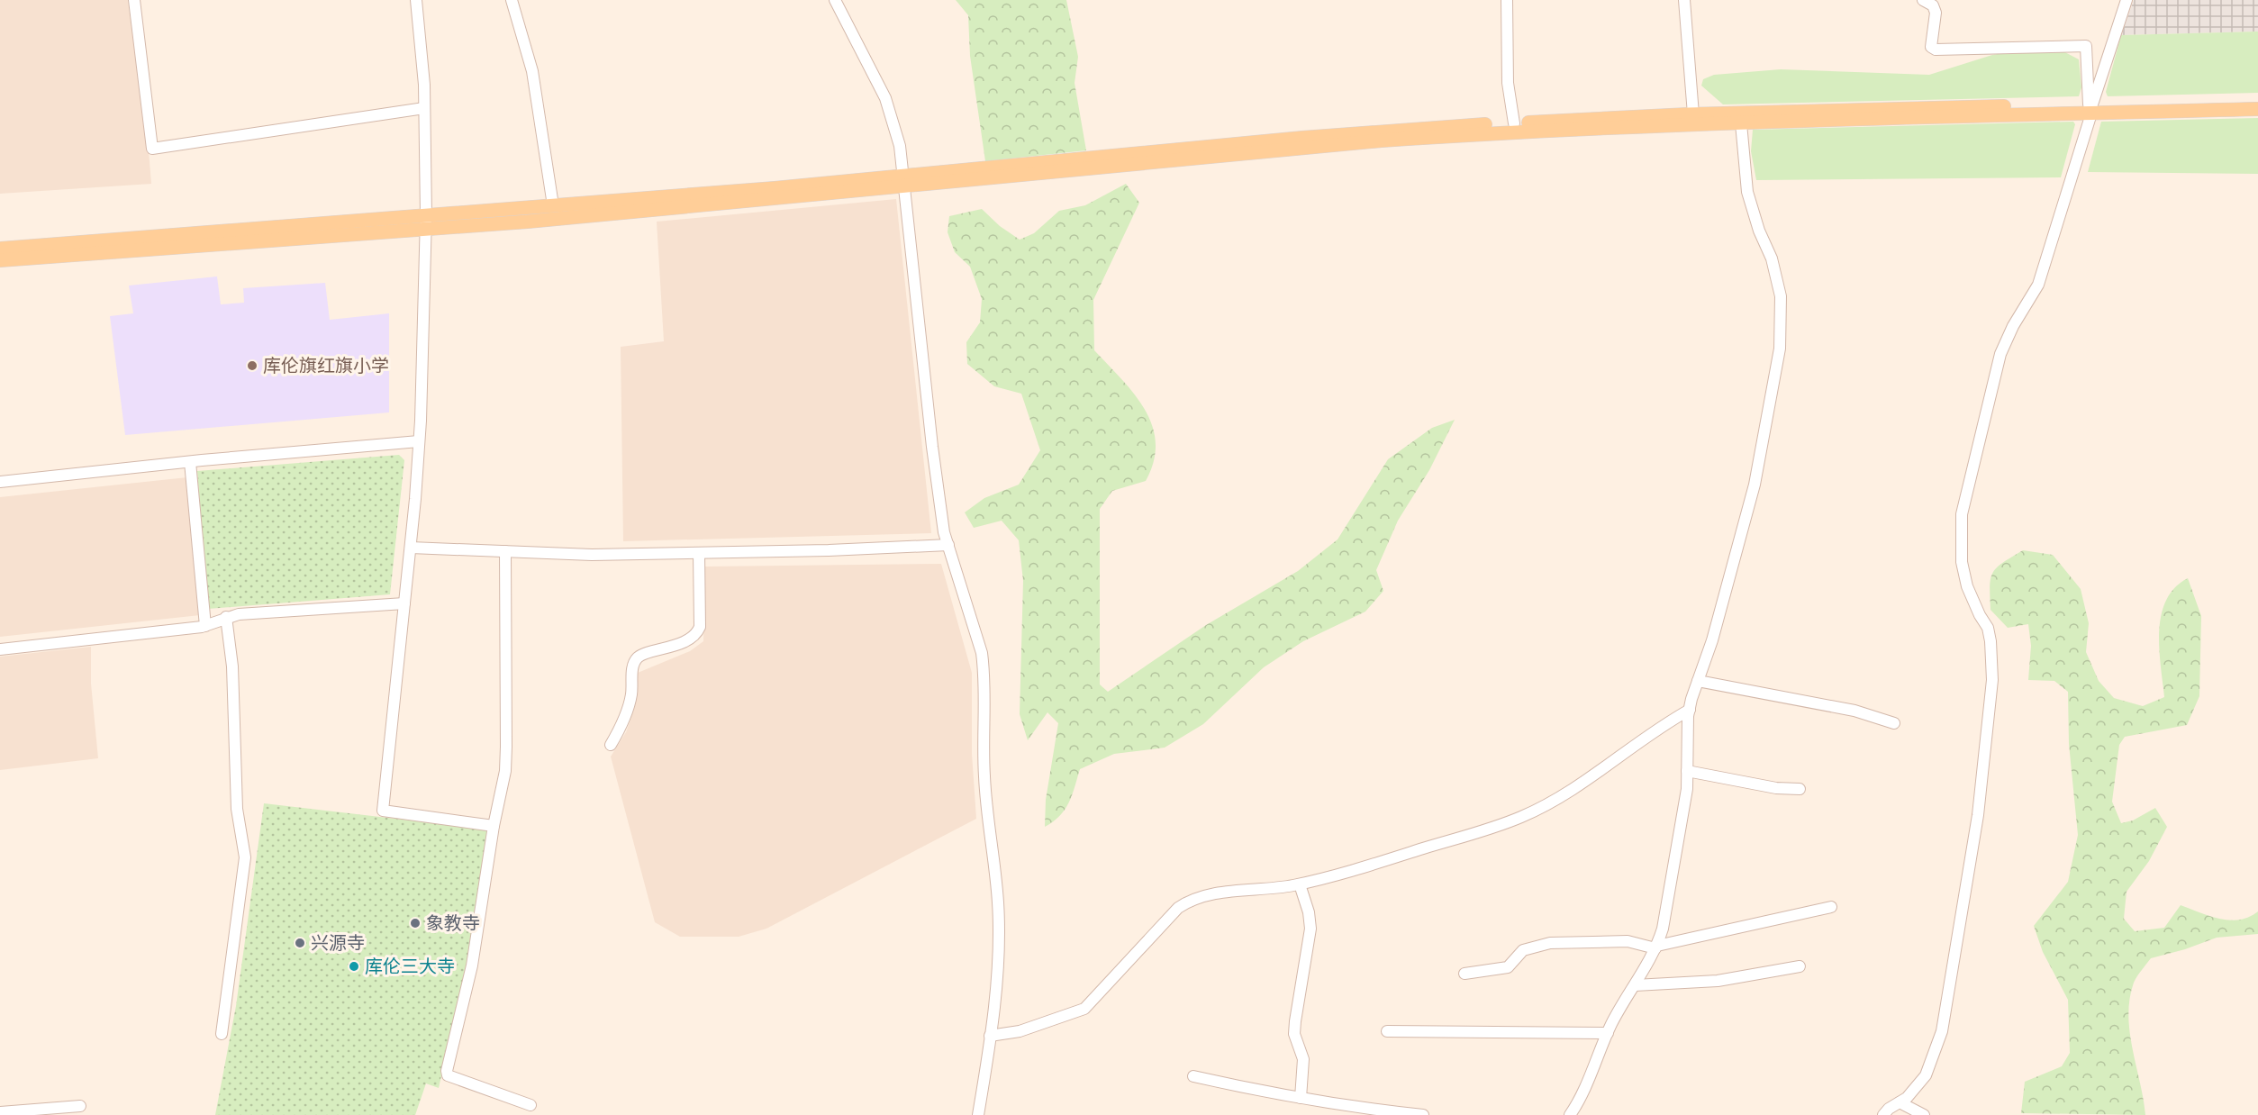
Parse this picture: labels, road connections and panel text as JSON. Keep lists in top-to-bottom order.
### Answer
{
  "places": [
    "库伦旗红旗小学",
    "象教寺",
    "兴源寺",
    "库伦三大寺"
  ]
}
